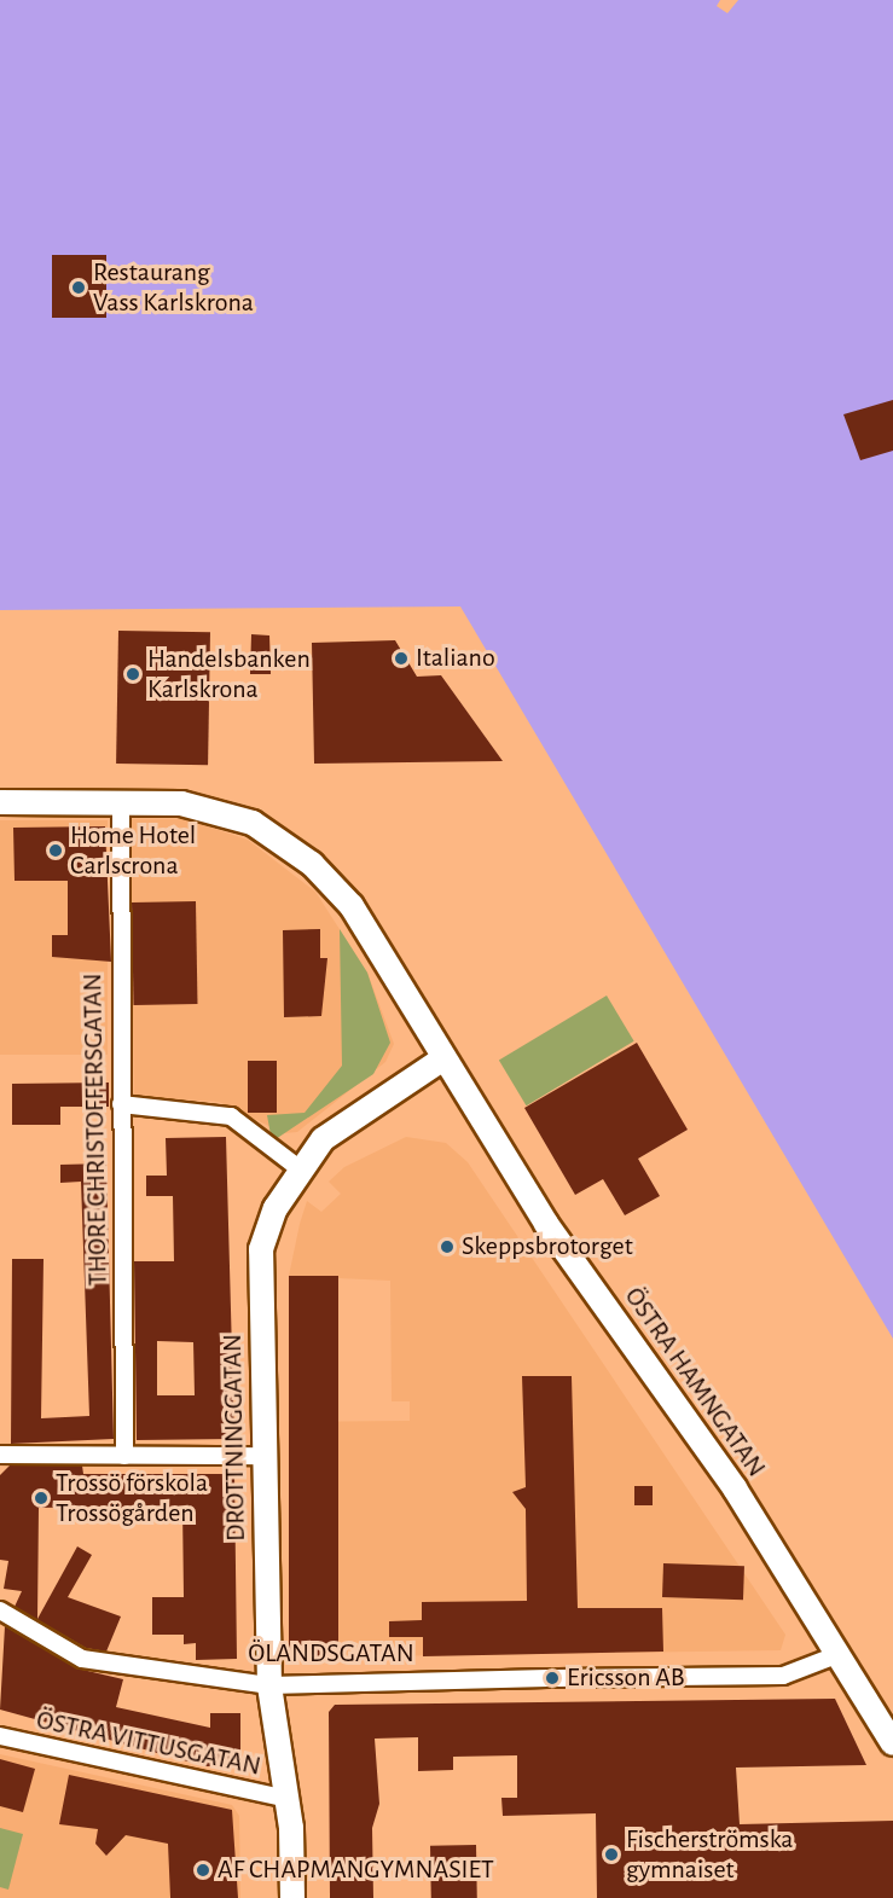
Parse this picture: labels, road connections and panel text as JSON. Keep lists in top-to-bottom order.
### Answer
{
  "streets": {
    "street": [
      "THORE CHRISTOFFERSGATAN",
      "ÖSTRA HAMNGATAN",
      "DROTTNINGGATAN",
      "ÖLANDSGATAN",
      "ÖSTRA VITTUSGATAN"
    ]
  },
  "crossings": [
    ["THORE CHRISTOFFERSGATAN", "ÖSTRA HAMNGATAN"],
    ["ÖSTRA HAMNGATAN", "DROTTNINGGATAN"],
    ["ÖSTRA HAMNGATAN", "ÖLANDSGATAN"],
    ["DROTTNINGGATAN", "ÖLANDSGATAN"],
    ["DROTTNINGGATAN", "ÖSTRA VITTUSGATAN"]
  ],
  "places": [
    "Restaurang Vass Karlskrona",
    "Italiano",
    "Handelsbanken Karlskrona",
    "Home Hotel Carlscrona",
    "Skeppsbrotorget",
    "Trossö förskola Trossögården",
    "Ericsson AB",
    "Fischerströmska gymnaiset",
    "AF CHAPMANGYMNASIET"
  ]
}
